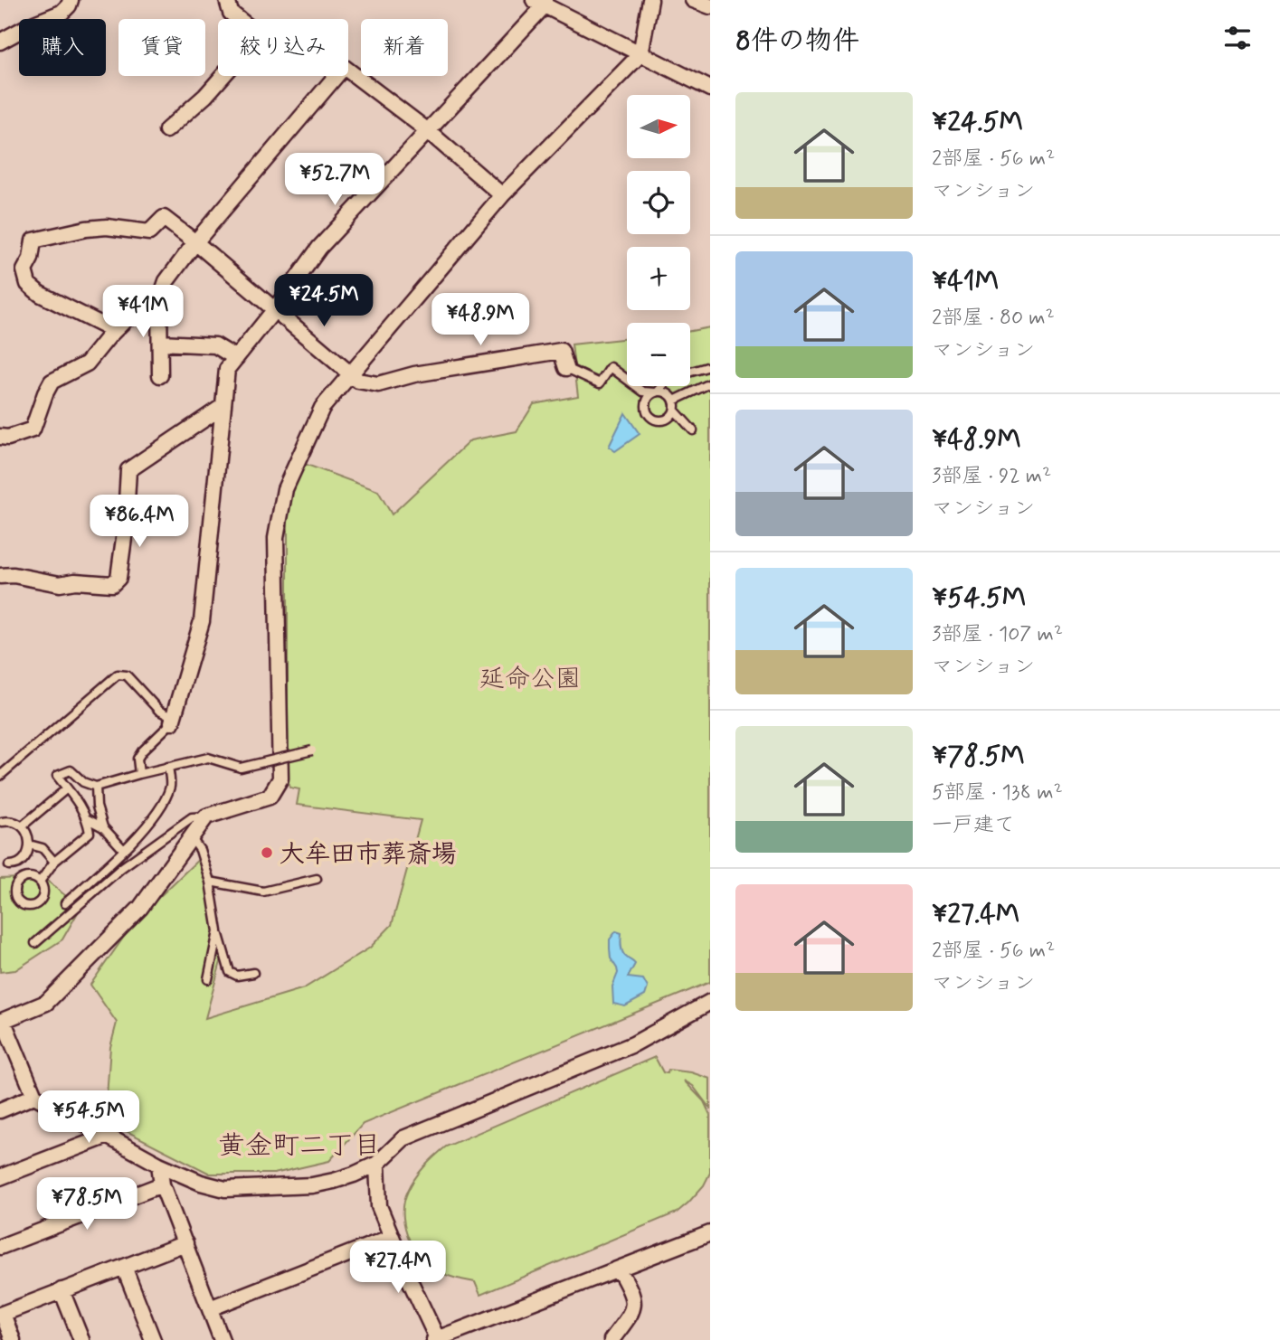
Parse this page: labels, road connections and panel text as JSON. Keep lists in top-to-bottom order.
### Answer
{
  "districts": ["黄金町二丁目"],
  "parks": ["延命公園"],
  "places": ["大牟田市葬斎場"],
  "north": "right",
  "page": {
    "heading": "8件の物件",
    "chip": [
      "購入",
      "賃貸",
      "絞り込み",
      "新着"
    ],
    "list": [
      {
        "name": "¥24.5M",
        "note": "2部屋 · 56 m² · マンション"
      },
      {
        "name": "¥41M",
        "note": "2部屋 · 80 m² · マンション"
      },
      {
        "name": "¥48.9M",
        "note": "3部屋 · 92 m² · マンション"
      },
      {
        "name": "¥54.5M",
        "note": "3部屋 · 107 m² · マンション"
      },
      {
        "name": "¥78.5M",
        "note": "5部屋 · 138 m² · 一戸建て"
      },
      {
        "name": "¥27.4M",
        "note": "2部屋 · 56 m² · マンション"
      }
    ],
    "map_buttons": ["+", "−"],
    "price": [
      "¥52.7M",
      "¥24.5M",
      "¥41M",
      "¥48.9M",
      "¥86.4M",
      "¥54.5M",
      "¥78.5M",
      "¥27.4M"
    ]
  }
}
